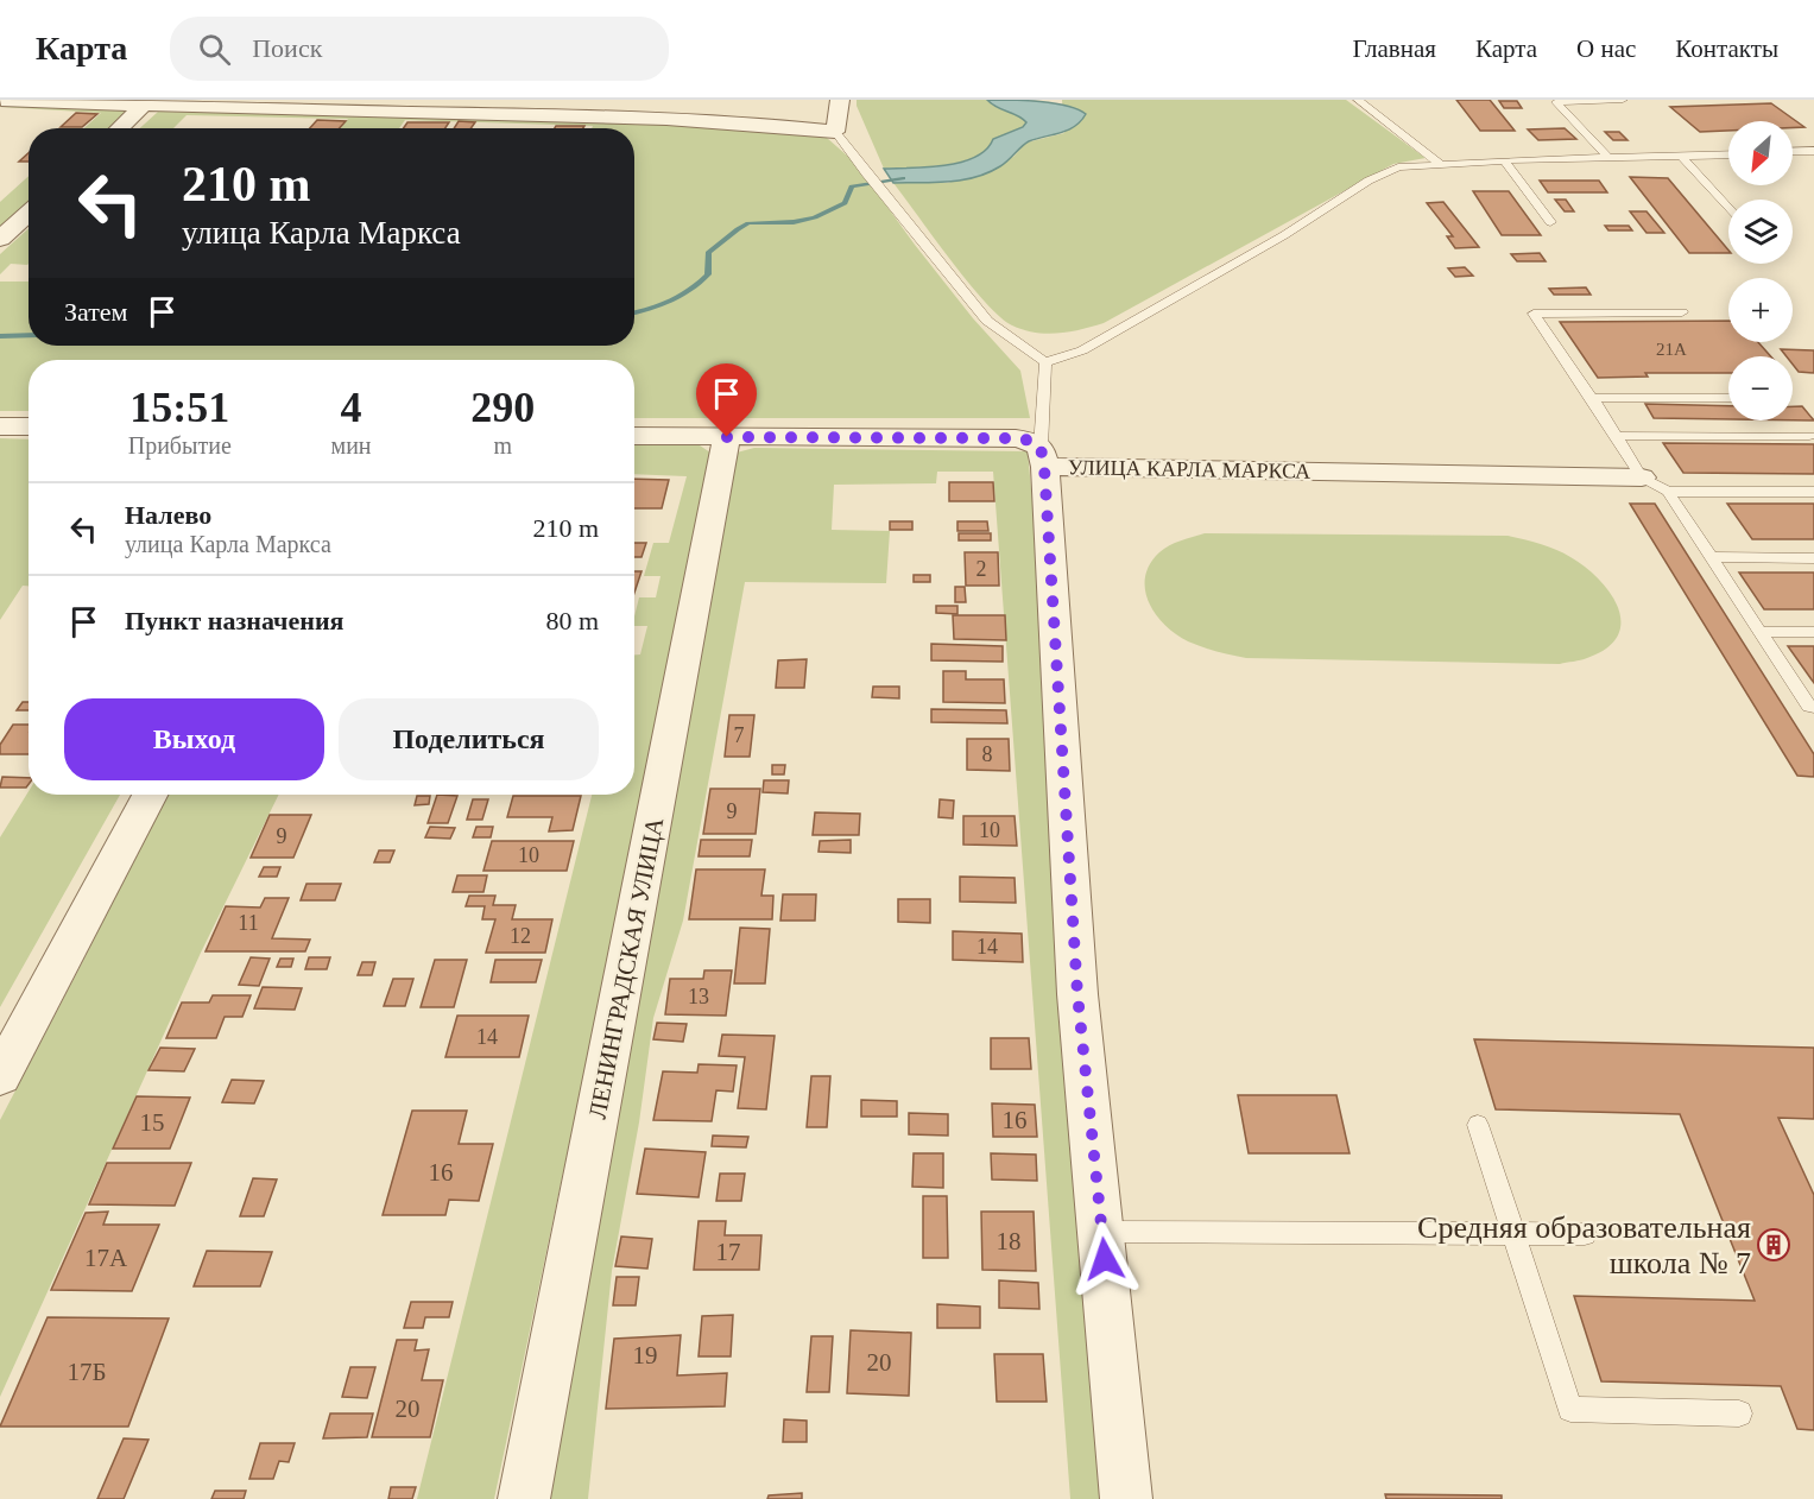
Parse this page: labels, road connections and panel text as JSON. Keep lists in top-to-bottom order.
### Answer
{
  "streets": {
    "street": ["УЛИЦА КАРЛА МАРКСА", "ЛЕНИНГРАДСКАЯ УЛИЦА"]
  },
  "crossings": [
    ["УЛИЦА КАРЛА МАРКСА", "ЛЕНИНГРАДСКАЯ УЛИЦА"]
  ],
  "places": {
    "building": ["Средняя образовательная школа № 7"]
  },
  "house_numbers": [
    "21А",
    "2",
    "7",
    "8",
    "9",
    "10",
    "9",
    "10",
    "11",
    "12",
    "14",
    "13",
    "14",
    "16",
    "15",
    "16",
    "18",
    "17",
    "17А",
    "19",
    "20",
    "17Б",
    "20"
  ],
  "north": "bottom left",
  "page": {
    "header": "Карта",
    "search": "Поиск",
    "nav": [
      "Главная",
      "Карта",
      "О нас",
      "Контакты"
    ],
    "map_buttons": ["+", "−"],
    "turn": ["210 m", "улица Карла Маркса"],
    "then": "Затем",
    "eta": [
      "15:51",
      "Прибытие",
      "4",
      "мин",
      "290",
      "m"
    ],
    "list": [
      {
        "name": "Налево",
        "note": "улица Карла Маркса",
        "value": "210 m"
      },
      {
        "name": "Пункт назначения",
        "value": "80 m"
      }
    ],
    "buttons": ["Выход", "Поделиться"]
  }
}
